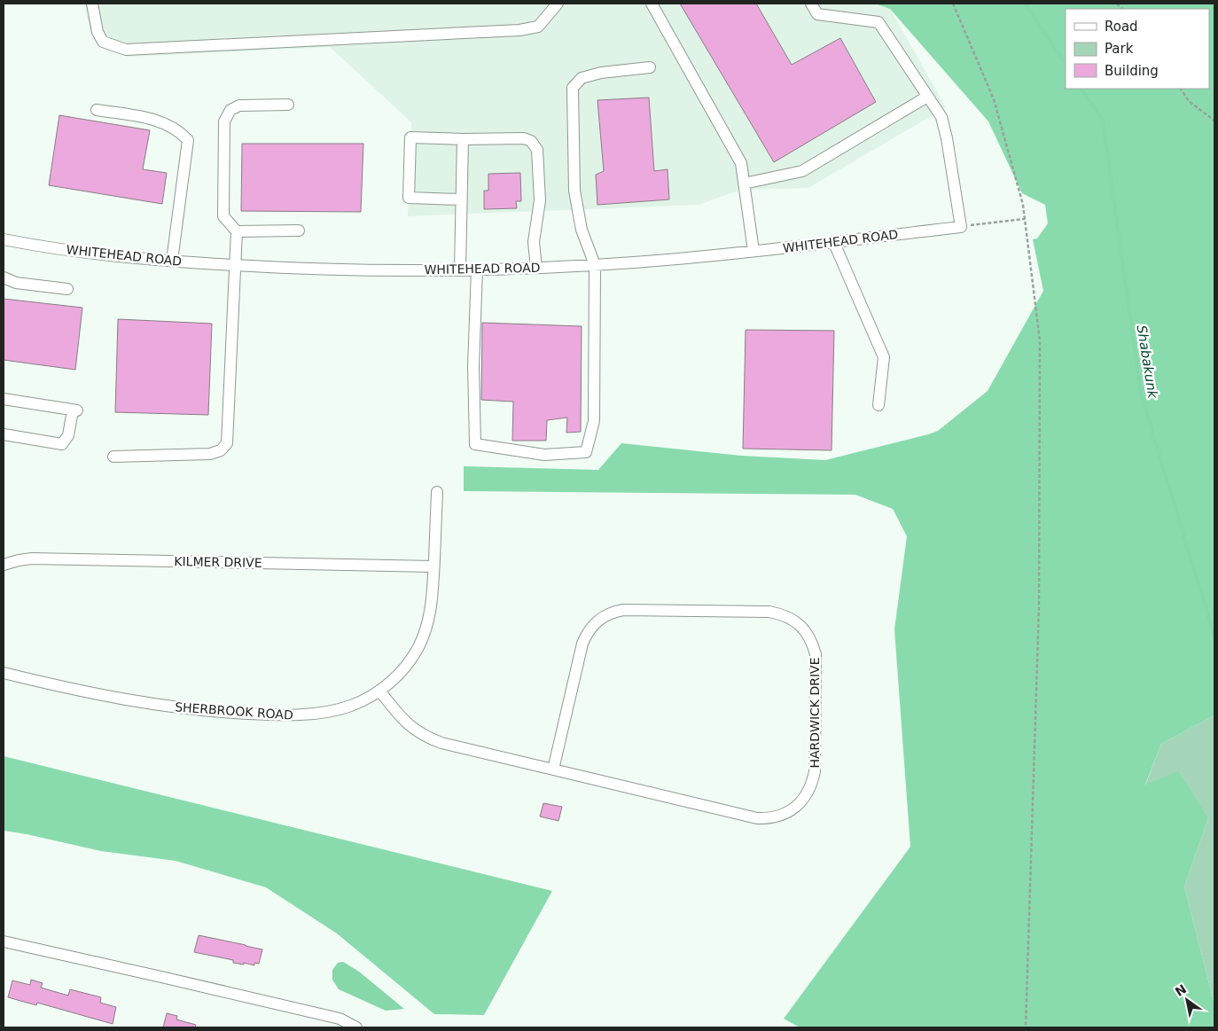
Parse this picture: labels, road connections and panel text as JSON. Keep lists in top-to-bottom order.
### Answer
{
  "streets": {
    "street": [
      "WHITEHEAD ROAD",
      "KILMER DRIVE",
      "SHERBROOK ROAD",
      "HARDWICK DRIVE"
    ]
  },
  "crossings": [
    ["KILMER DRIVE", "SHERBROOK ROAD"],
    ["SHERBROOK ROAD", "HARDWICK DRIVE"]
  ],
  "water": ["Shabakunk"],
  "legend": ["Road", "Park", "Building"],
  "north": "top left"
}
